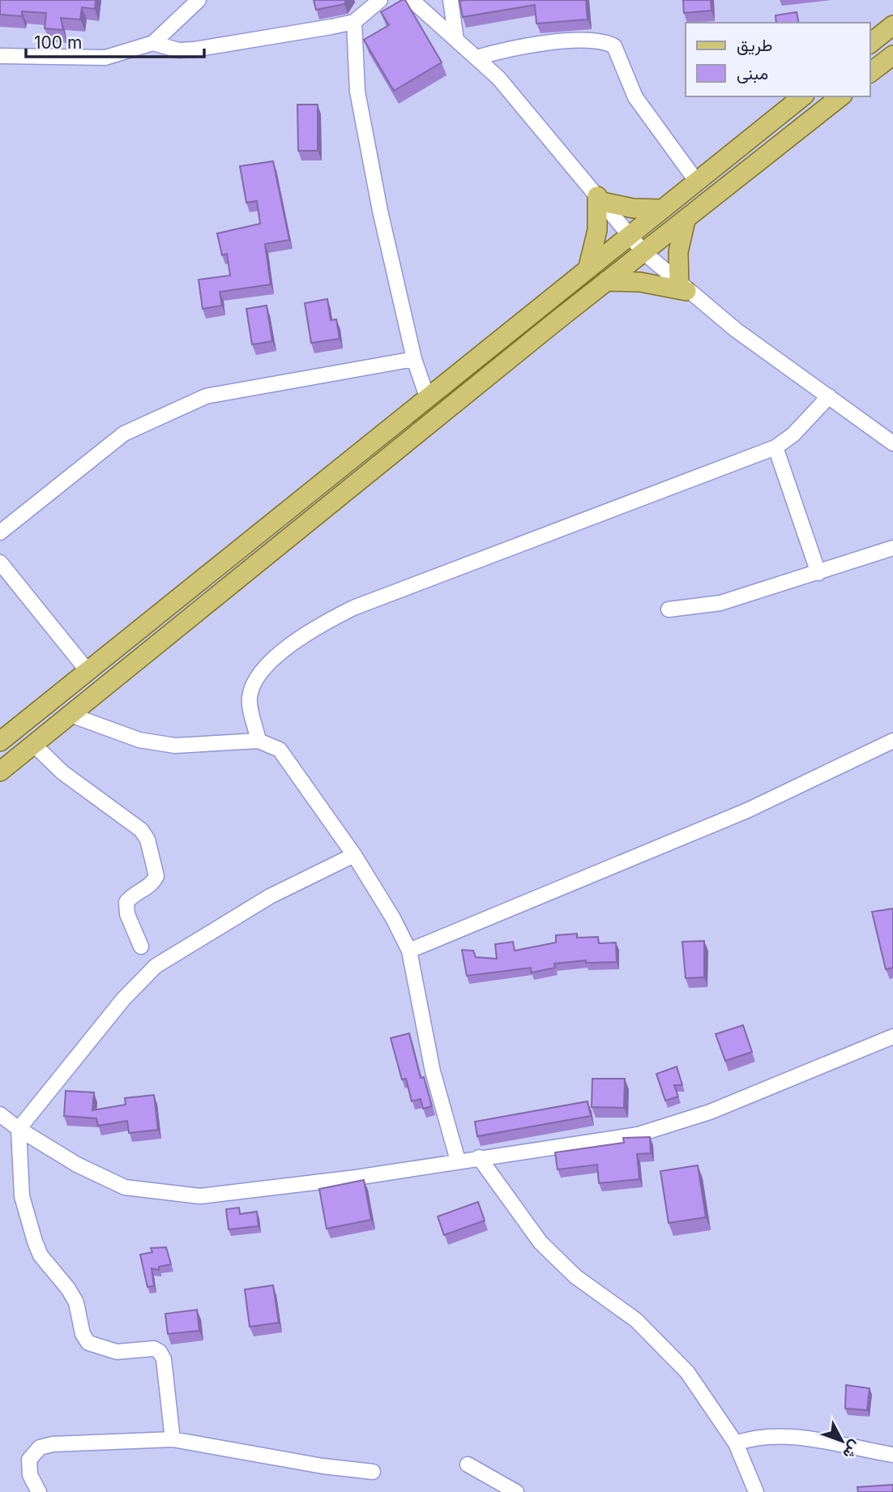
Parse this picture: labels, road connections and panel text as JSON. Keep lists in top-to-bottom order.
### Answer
{
  "legend": ["طريق", "مبنى"],
  "scale_bar": "100 m",
  "north": "bottom right"
}
